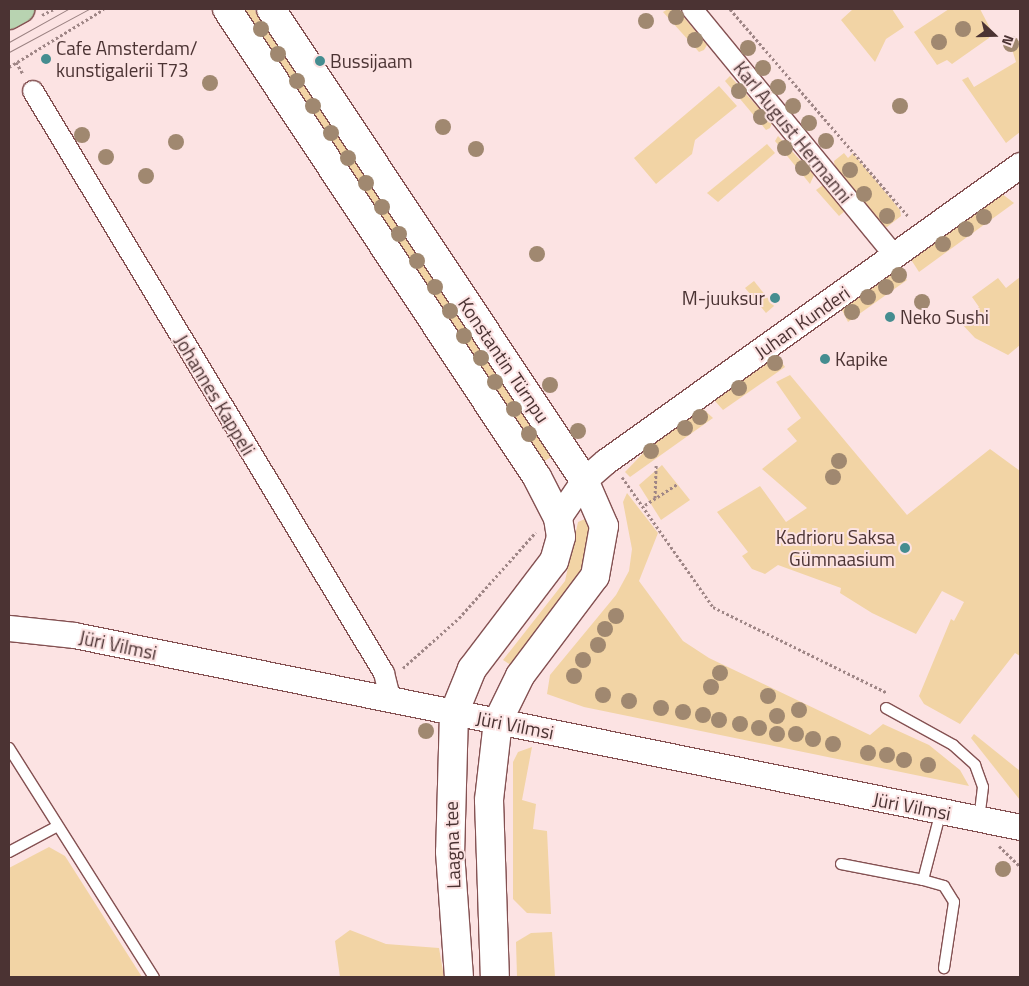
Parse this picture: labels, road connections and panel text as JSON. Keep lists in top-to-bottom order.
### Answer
{
  "streets": {
    "main road": ["Konstantin Türnpu", "Laagna tee"],
    "street": [
      "Karl August Hermanni",
      "Juhan Kunderi",
      "Johannes Kappeli",
      "Jüri Vilmsi"
    ]
  },
  "crossings": [
    ["Karl August Hermanni", "Juhan Kunderi"],
    ["Juhan Kunderi", "Konstantin Türnpu"],
    ["Konstantin Türnpu", "Jüri Vilmsi"],
    ["Konstantin Türnpu", "Laagna tee"],
    ["Johannes Kappeli", "Jüri Vilmsi"],
    ["Jüri Vilmsi", "Laagna tee"]
  ],
  "places": [
    "Cafe Amsterdam/ kunstigalerii T73",
    "Bussijaam",
    "M-juuksur",
    "Neko Sushi",
    "Kapike",
    "Kadrioru Saksa Gümnaasium"
  ],
  "north": "right"
}
